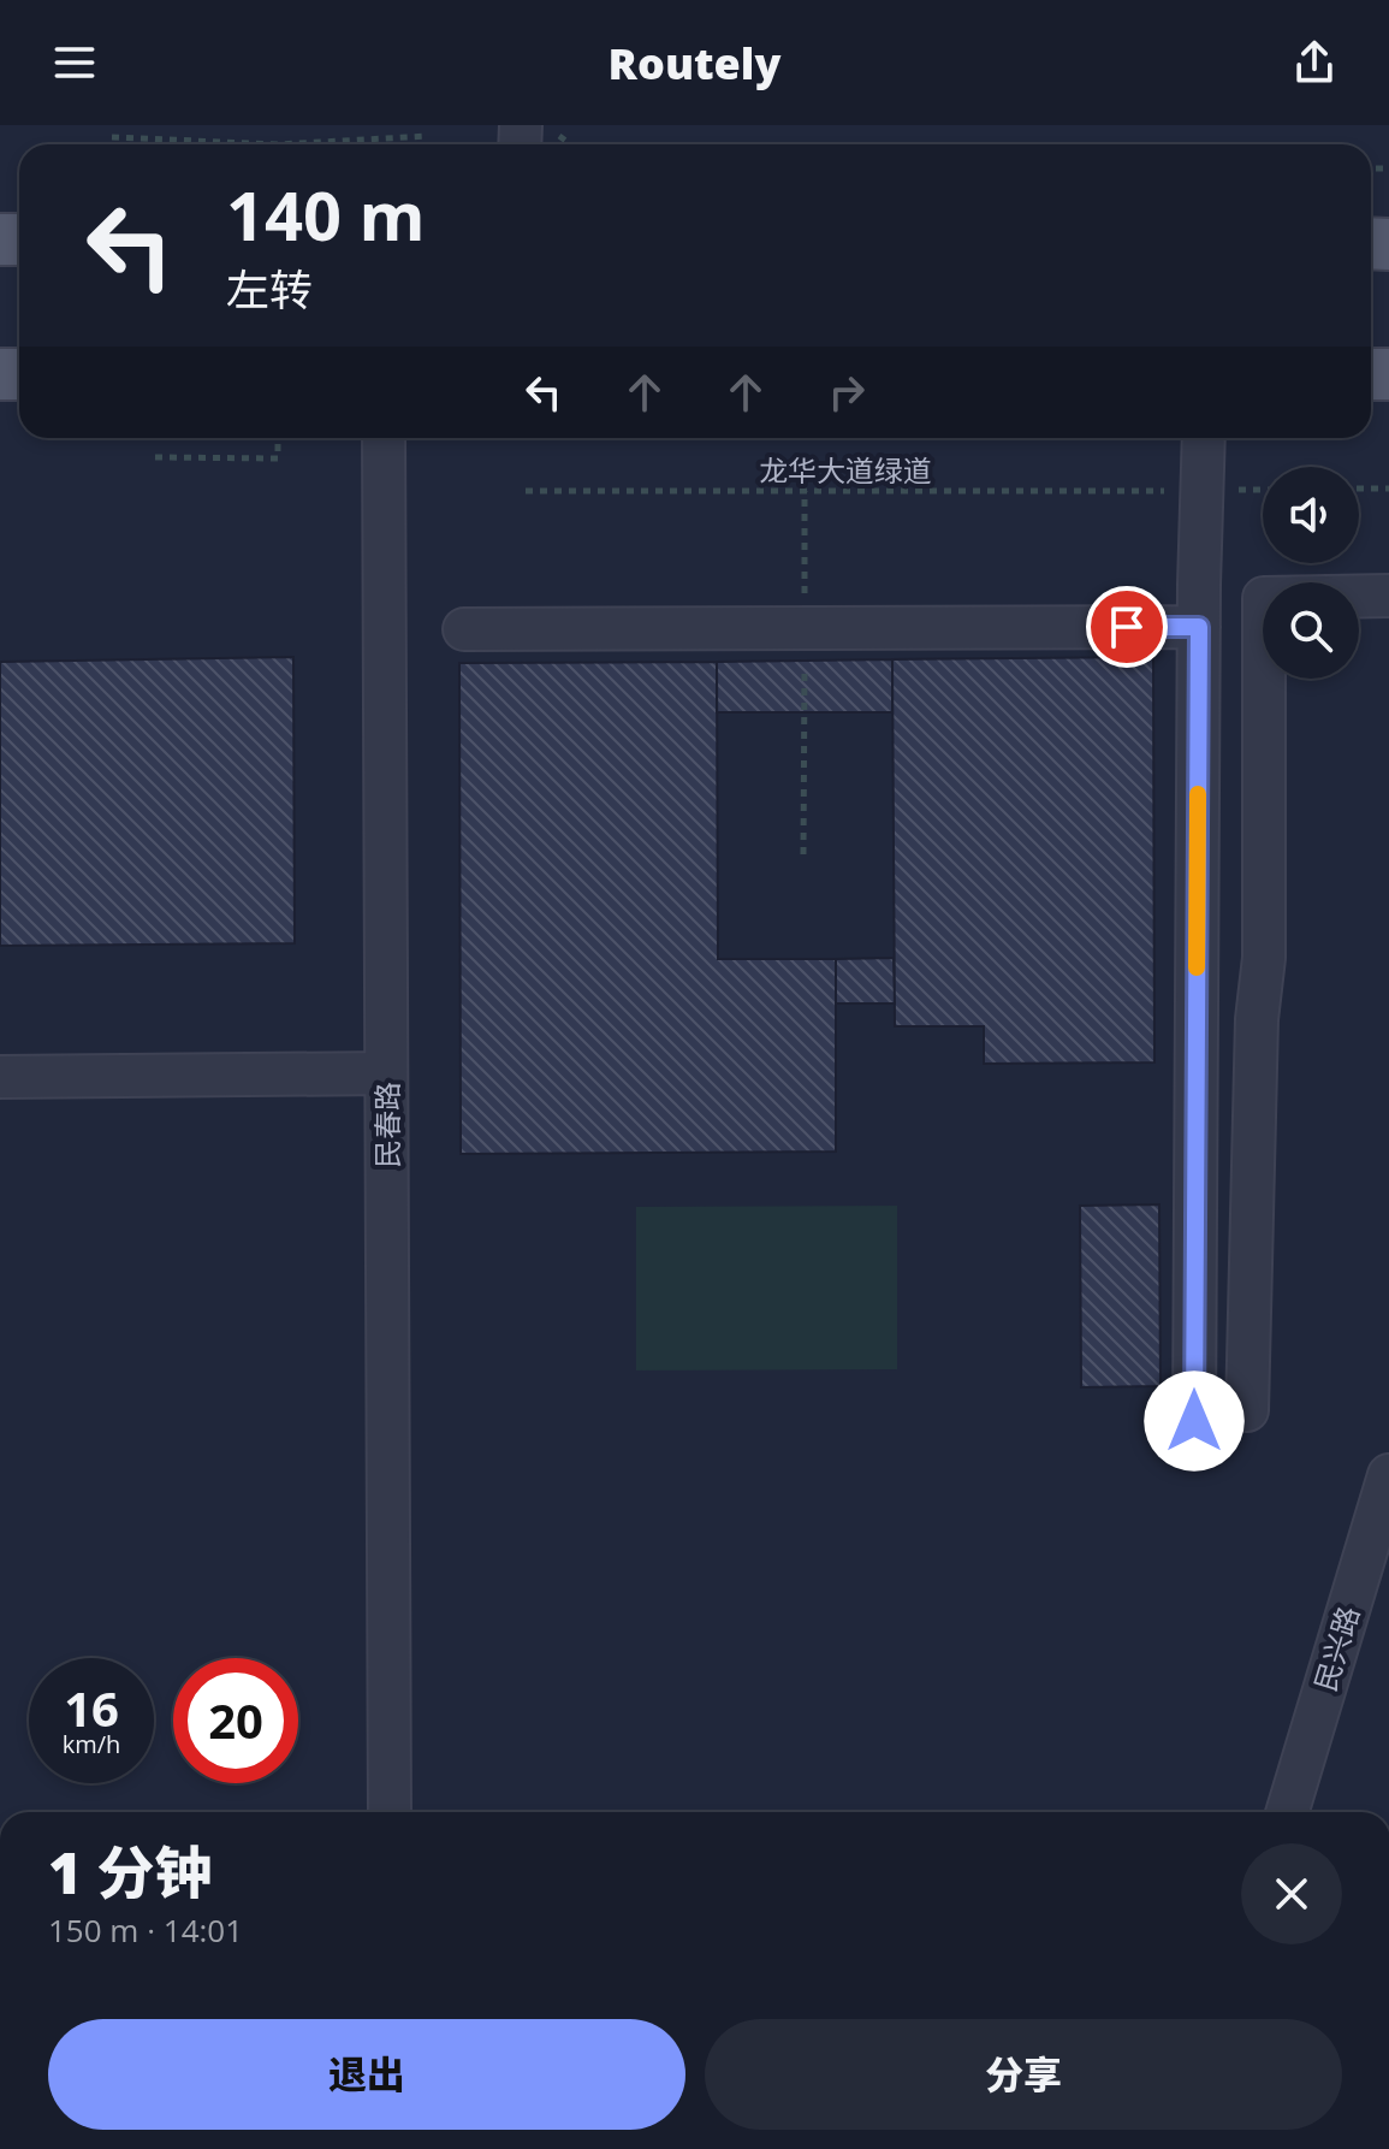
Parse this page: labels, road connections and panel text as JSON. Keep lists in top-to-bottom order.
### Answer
{
  "streets": {
    "street": ["民春路", "民兴路"],
    "path": ["龙华大道绿道"]
  },
  "page": {
    "header": "Routely",
    "turn": ["140 m", "左转"],
    "speed": "16 km/h",
    "limit": "20",
    "heading": ["1 分钟", "150 m · 14:01"],
    "buttons": ["退出", "分享"]
  }
}
